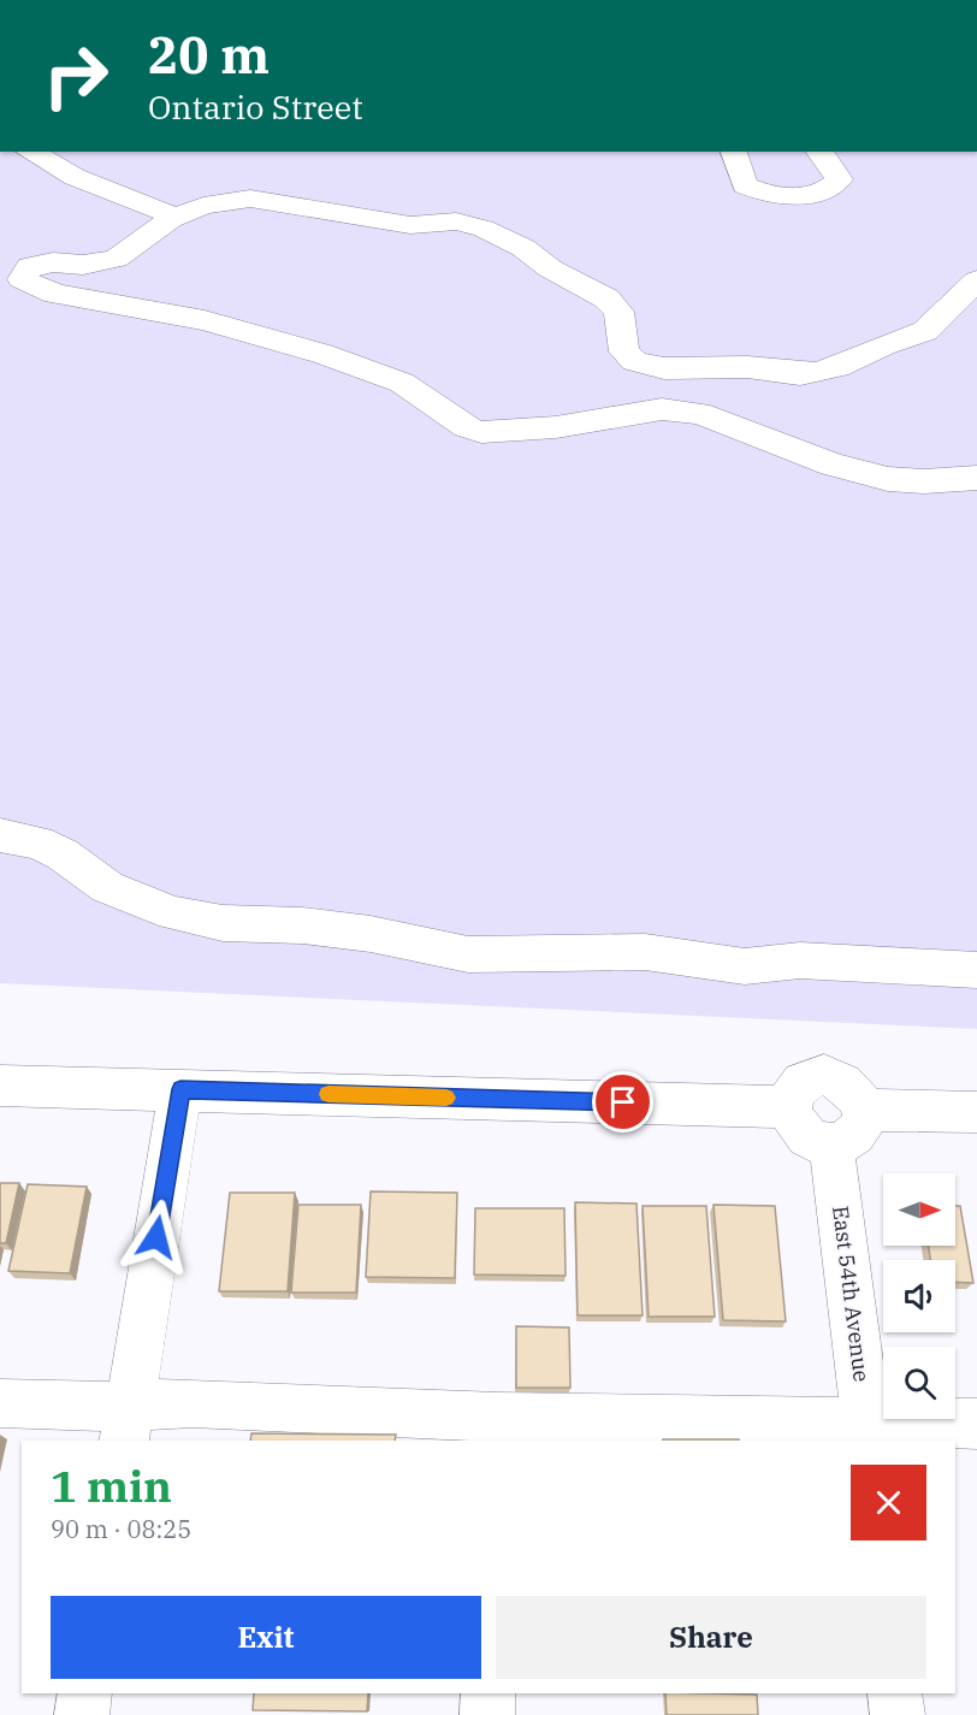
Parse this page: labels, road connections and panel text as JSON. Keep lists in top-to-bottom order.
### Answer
{
  "streets": {
    "street": ["East 54th Avenue"]
  },
  "north": "right",
  "page": {
    "turn": ["20 m", "Ontario Street"],
    "heading": ["1 min", "90 m · 08:25"],
    "buttons": ["Exit", "Share"]
  }
}
